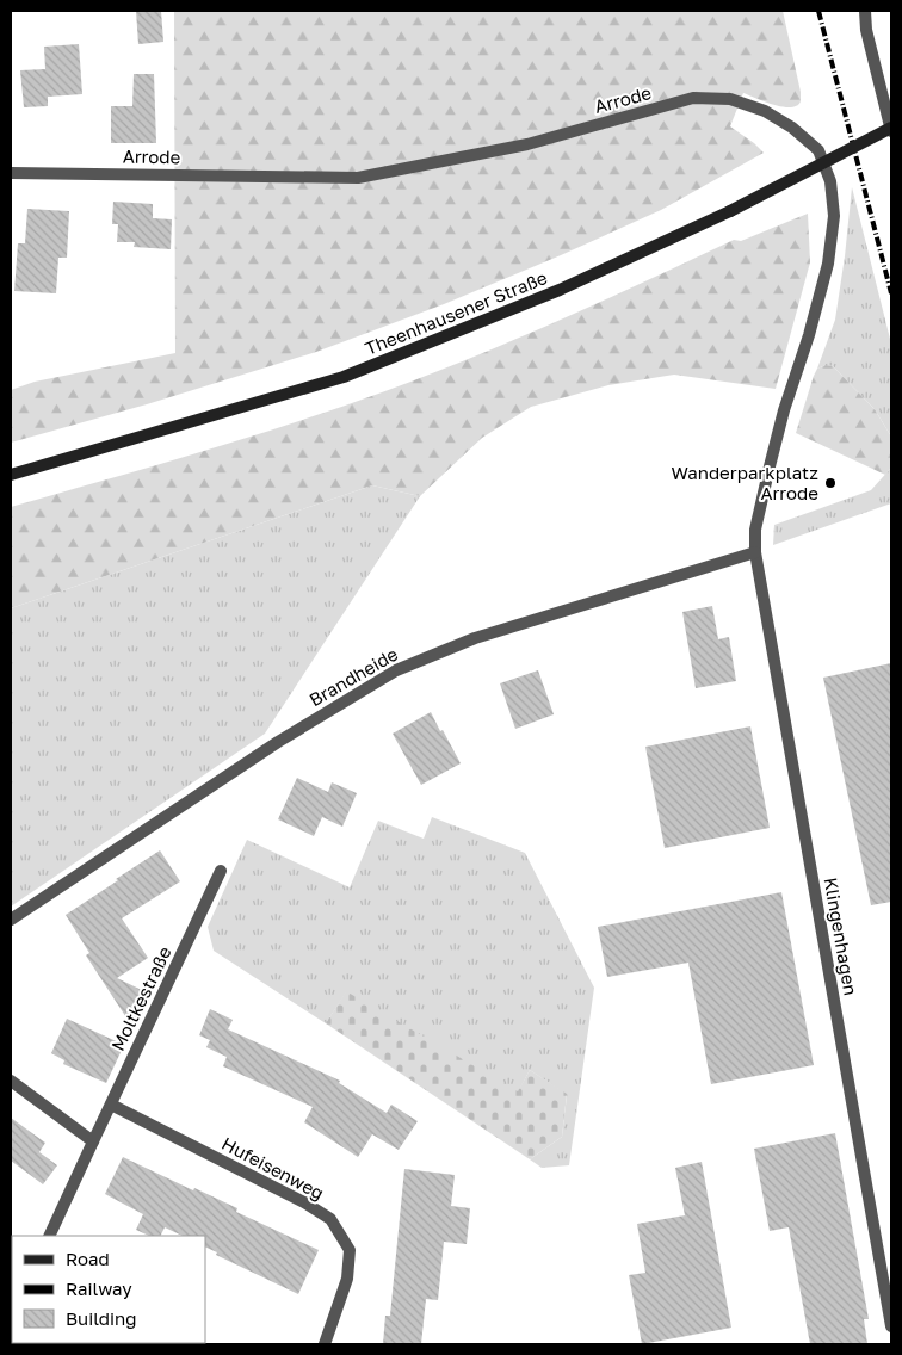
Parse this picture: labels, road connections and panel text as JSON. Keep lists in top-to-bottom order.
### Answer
{
  "streets": {
    "main road": ["Theenhausener Straße"],
    "street": [
      "Arrode",
      "Brandheide",
      "Klingenhagen",
      "Moltkestraße",
      "Hufeisenweg"
    ]
  },
  "crossings": [
    ["Arrode", "Brandheide"],
    ["Arrode", "Klingenhagen"],
    ["Brandheide", "Klingenhagen"],
    ["Moltkestraße", "Hufeisenweg"]
  ],
  "places": ["Wanderparkplatz Arrode"],
  "legend": ["Road", "Railway", "Building"]
}
